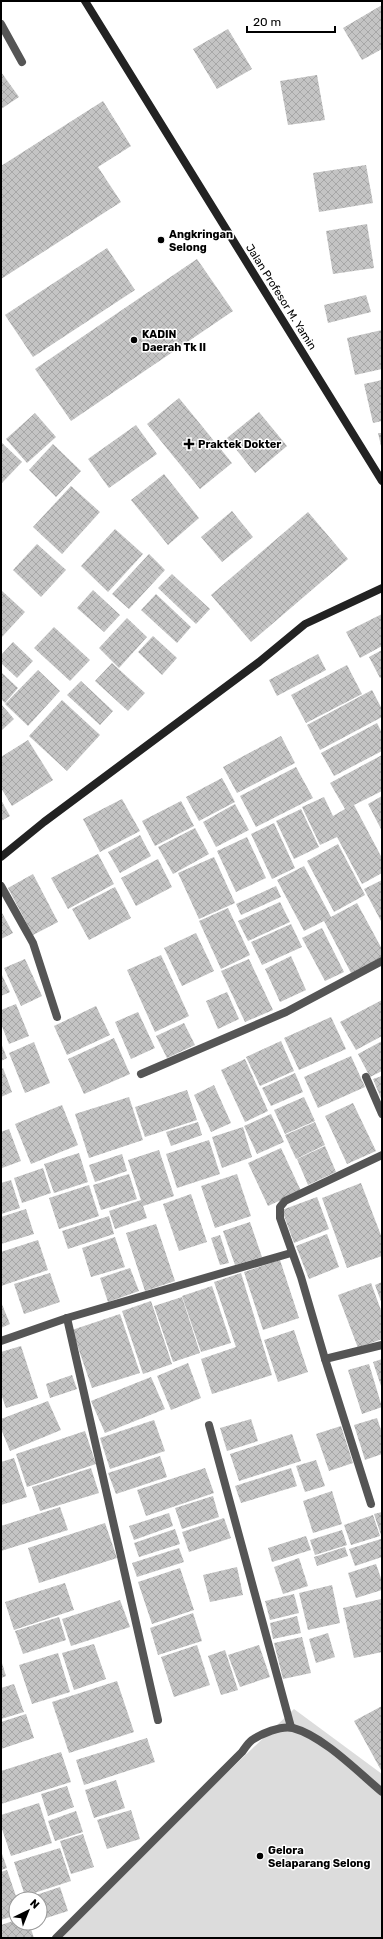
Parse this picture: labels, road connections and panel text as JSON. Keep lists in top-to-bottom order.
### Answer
{
  "streets": {
    "main road": ["Jalan Profesor M. Yamin"]
  },
  "places": {
    "other": ["Angkringan Selong", "KADIN Daerah Tk II", "Gelora Selaparang Selong"],
    "health": ["Praktek Dokter"]
  },
  "scale_bar": "20 m",
  "north": "top right"
}
